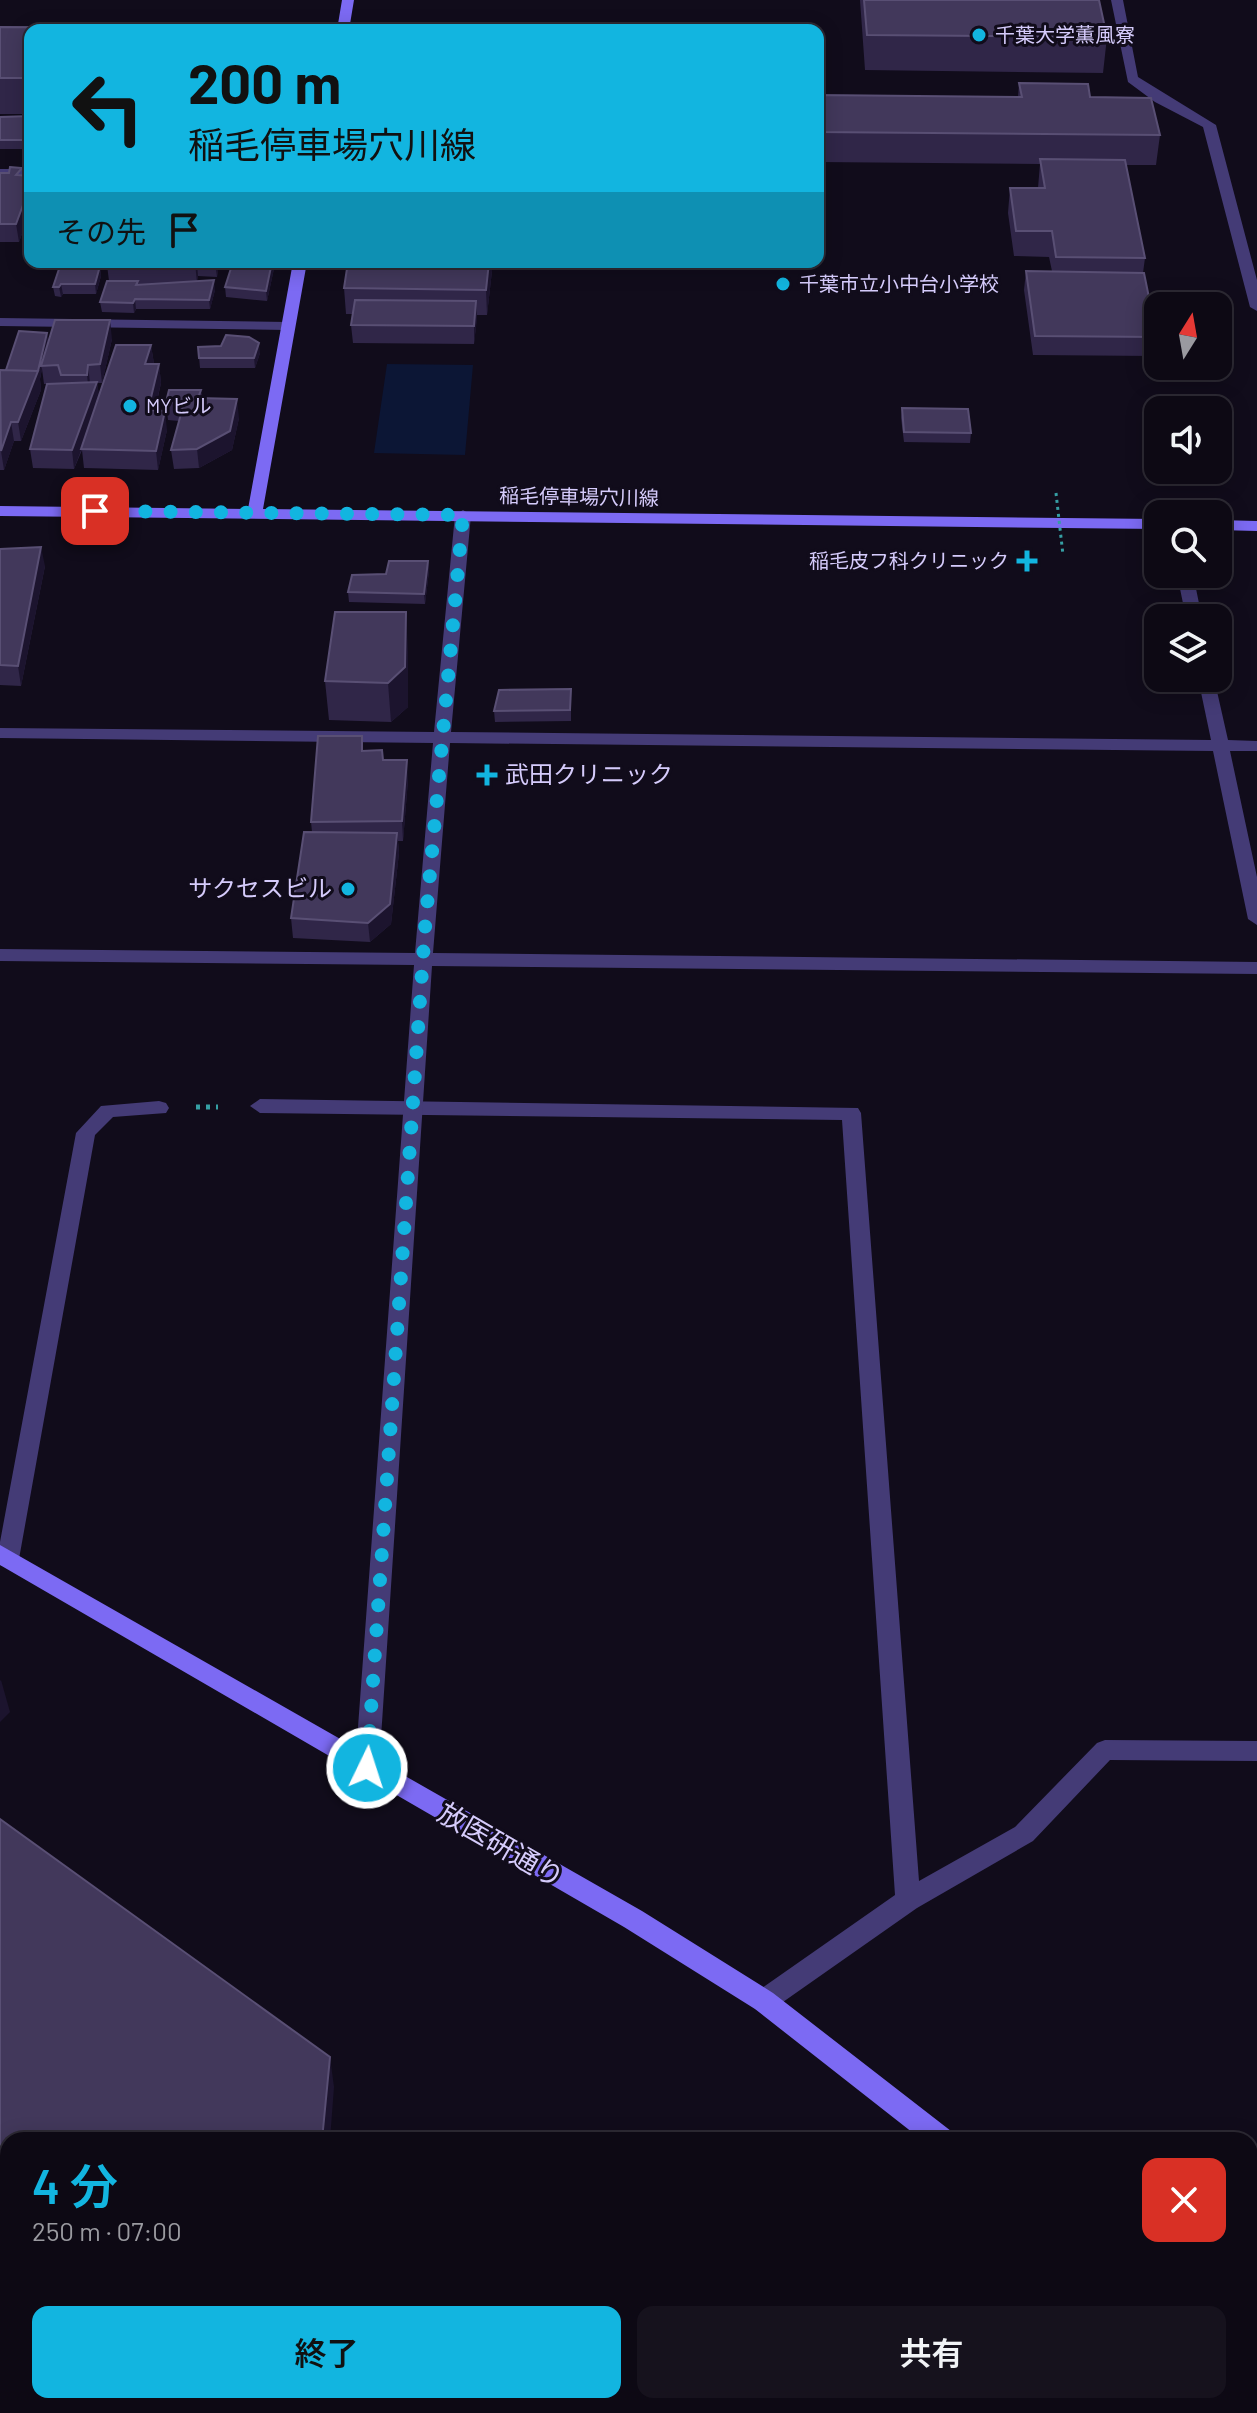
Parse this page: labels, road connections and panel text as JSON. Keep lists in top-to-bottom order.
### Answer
{
  "streets": {
    "street": ["稲毛停車場穴川線", "放医研通り"]
  },
  "places": {
    "other": [
      "千葉大学薫風寮",
      "千葉市立小中台小学校",
      "MYビル",
      "サクセスビル"
    ],
    "health": ["稲毛皮フ科クリニック", "武田クリニック"]
  },
  "north": "top",
  "page": {
    "turn": ["200 m", "稲毛停車場穴川線"],
    "then": "その先",
    "heading": ["4 分", "250 m · 07:00"],
    "buttons": ["終了", "共有"]
  }
}
